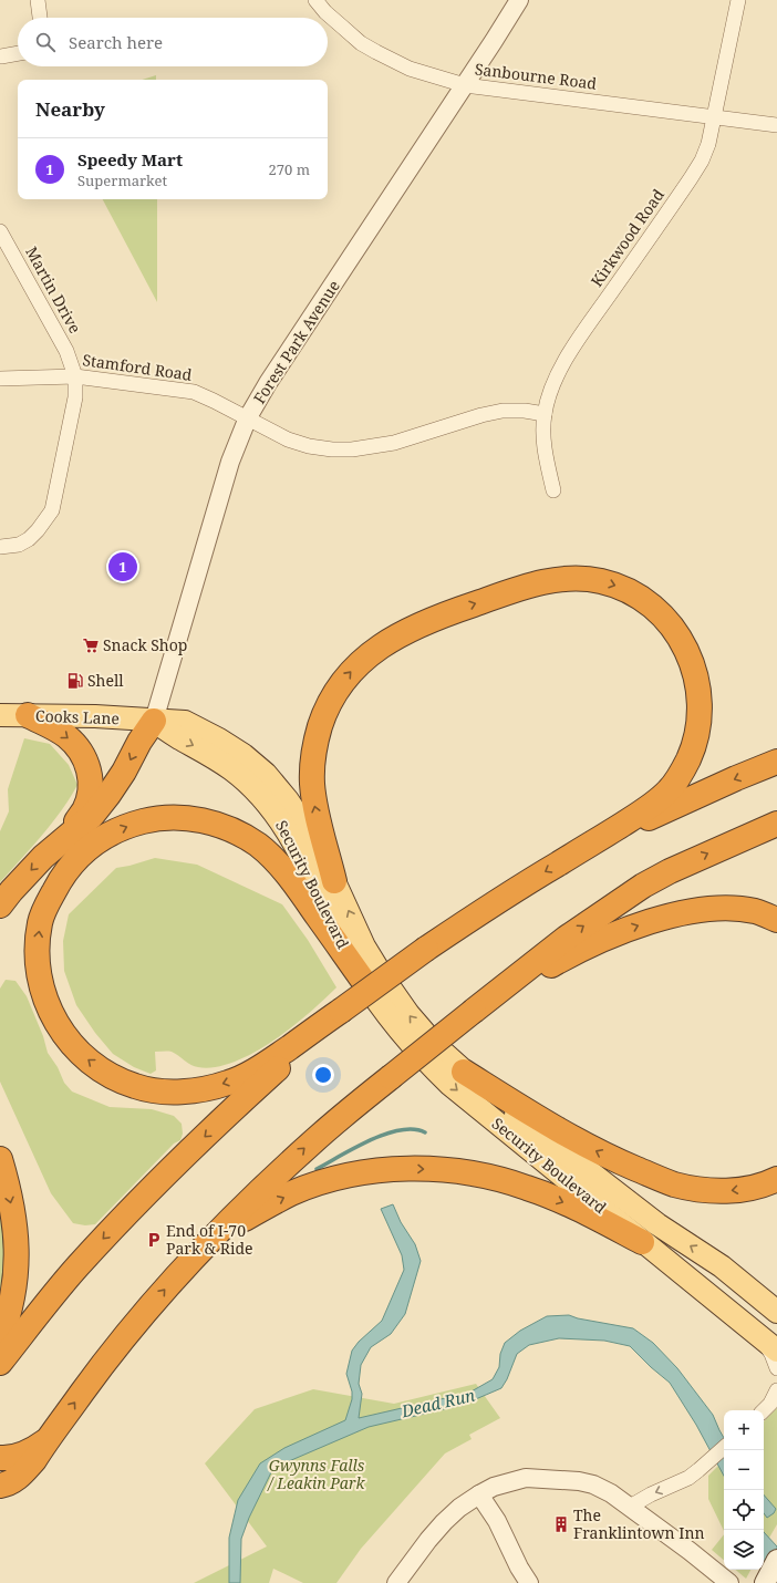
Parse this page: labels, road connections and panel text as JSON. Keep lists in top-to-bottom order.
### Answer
{
  "streets": {
    "main road": ["Cooks Lane", "Security Boulevard"],
    "street": [
      "Sanbourne Road",
      "Kirkwood Road",
      "Martin Drive",
      "Forest Park Avenue",
      "Stamford Road"
    ]
  },
  "crossings": [
    ["Sanbourne Road", "Kirkwood Road"],
    ["Sanbourne Road", "Forest Park Avenue"],
    ["Kirkwood Road", "Stamford Road"],
    ["Martin Drive", "Stamford Road"],
    ["Forest Park Avenue", "Stamford Road"],
    ["Forest Park Avenue", "Cooks Lane"],
    ["Forest Park Avenue", "Security Boulevard"],
    ["Cooks Lane", "Security Boulevard"]
  ],
  "water": ["Dead Run"],
  "parks": ["Gwynns Falls / Leakin Park"],
  "places": {
    "supermarket": ["Snack Shop"],
    "fuel station": ["Shell"],
    "parking": ["End of I-70 Park & Ride"],
    "building": ["The Franklintown Inn"]
  },
  "page": {
    "search": "Search here",
    "heading": "Nearby",
    "list": [
      {
        "mark": "1",
        "name": "Speedy Mart",
        "note": "Supermarket",
        "value": "270 m"
      }
    ],
    "pins": "1",
    "map_buttons": ["+", "−"]
  }
}
